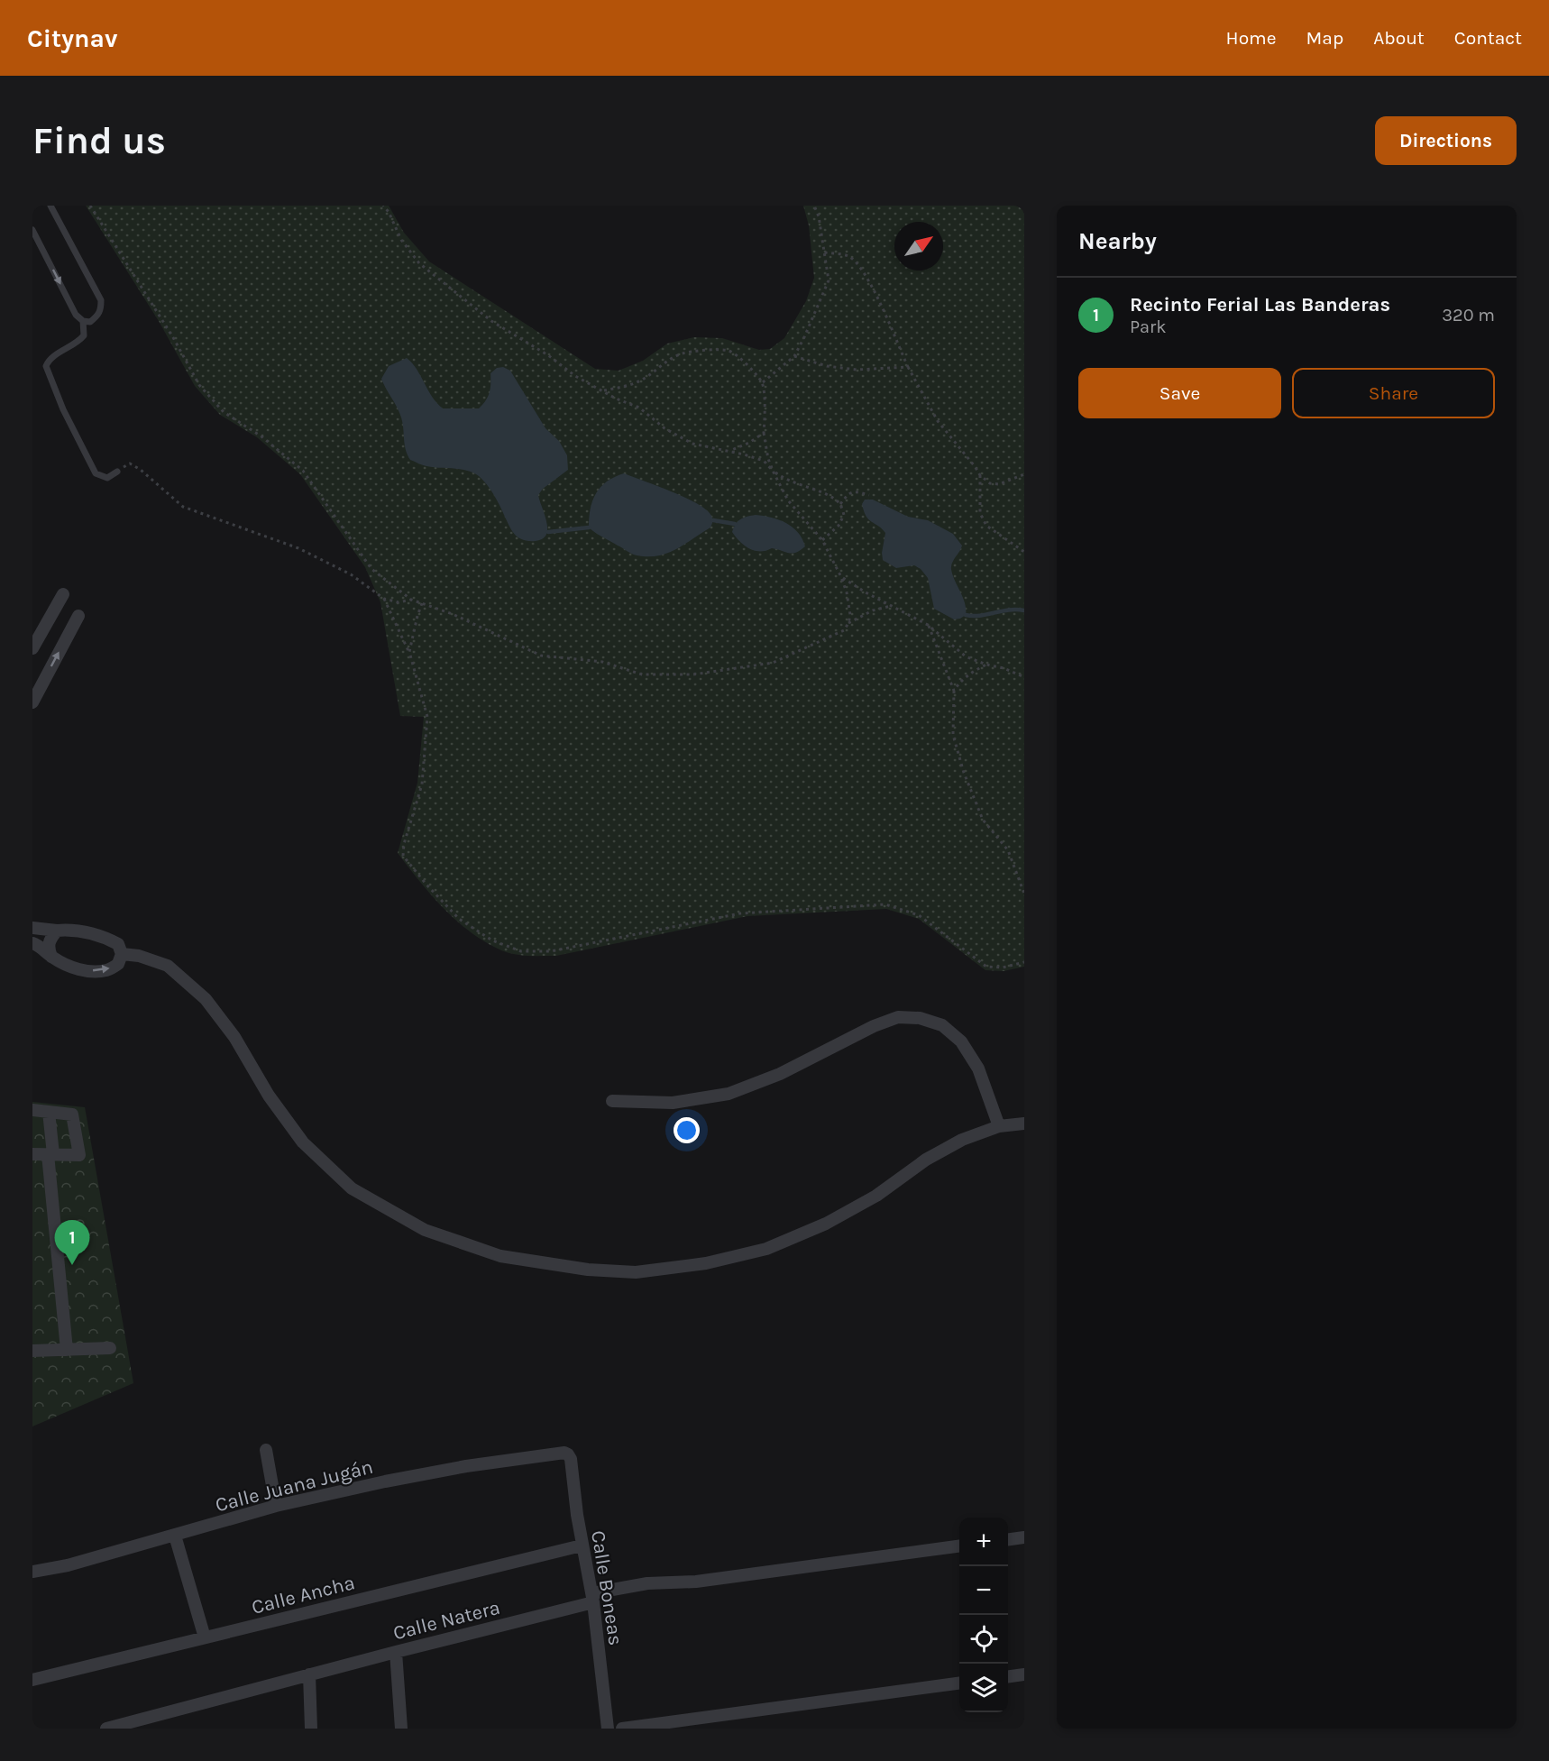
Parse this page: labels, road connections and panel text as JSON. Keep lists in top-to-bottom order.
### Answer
{
  "streets": {
    "street": [
      "Calle Juana Jugán",
      "Calle Boneas",
      "Calle Ancha",
      "Calle Natera"
    ]
  },
  "crossings": [
    ["Calle Juana Jugán", "Calle Boneas"],
    ["Calle Boneas", "Calle Ancha"],
    ["Calle Boneas", "Calle Natera"]
  ],
  "north": "top right",
  "page": {
    "header": "Citynav",
    "nav": [
      "Home",
      "Map",
      "About",
      "Contact"
    ],
    "buttons": [
      "Directions",
      ["Save", "Share"]
    ],
    "title": "Find us",
    "heading": "Nearby",
    "list": [
      {
        "mark": "1",
        "name": "Recinto Ferial Las Banderas",
        "note": "Park",
        "value": "320 m"
      }
    ],
    "pins": "1",
    "map_buttons": ["+", "−"]
  }
}
